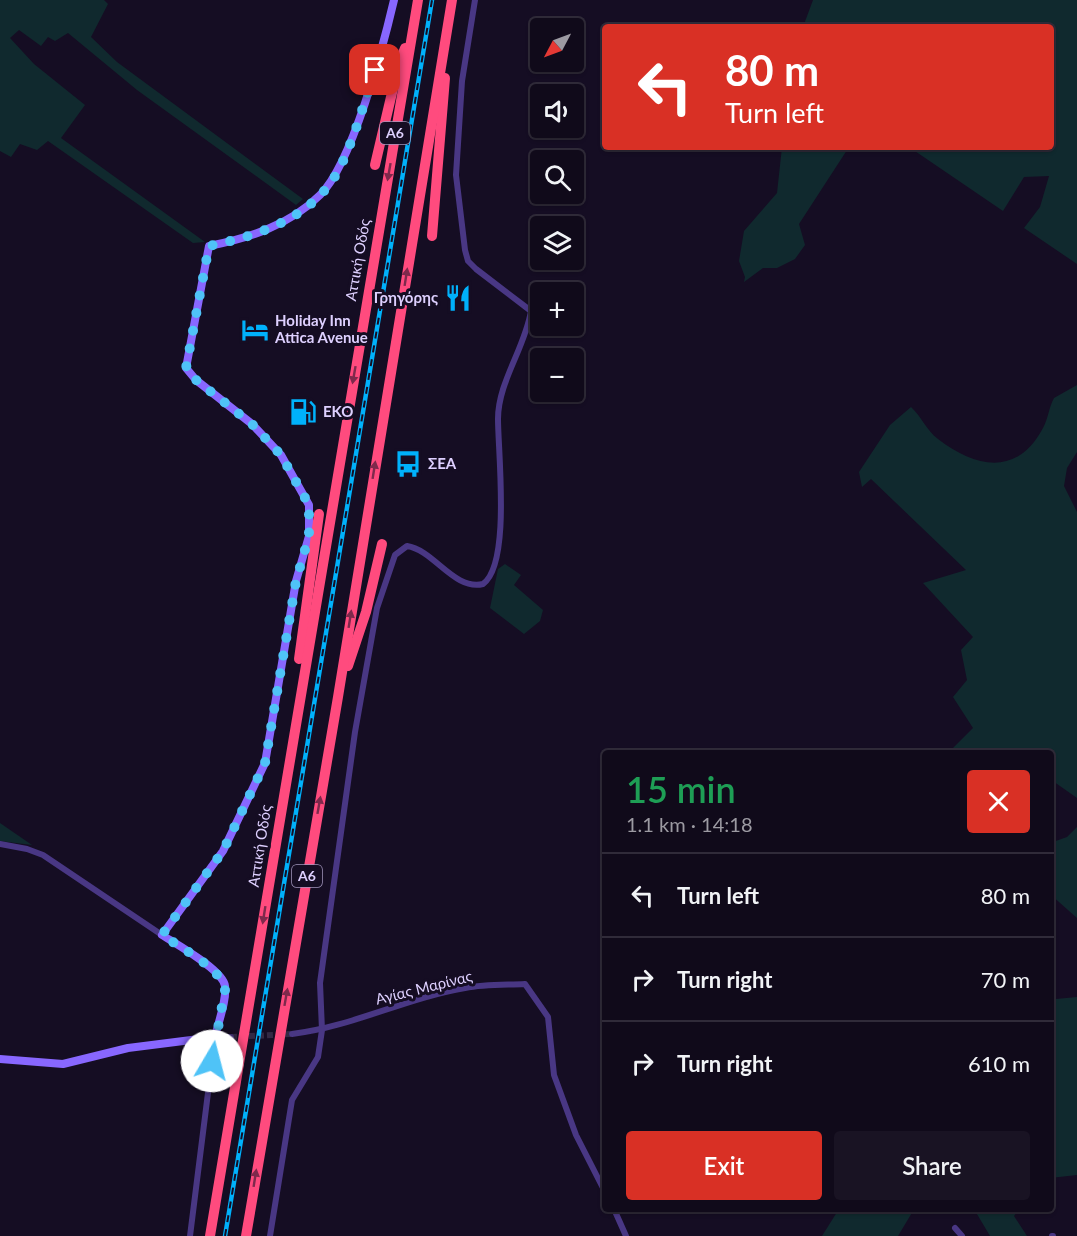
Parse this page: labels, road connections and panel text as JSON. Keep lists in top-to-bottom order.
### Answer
{
  "streets": {
    "highway": ["Α6", "Αττική Οδός"],
    "street": ["Αγίας Μαρίνας"]
  },
  "places": {
    "restaurant": ["Γρηγόρης"],
    "hotel": ["Holiday Inn Attica Avenue"],
    "fuel station": ["EKO"],
    "bus stop": ["ΣΕΑ"]
  },
  "north": "bottom left",
  "page": {
    "map_buttons": ["+", "−"],
    "turn": ["80 m", "Turn left"],
    "heading": ["15 min", "1.1 km · 14:18"],
    "list": [
      {
        "name": "Turn left",
        "value": "80 m"
      },
      {
        "name": "Turn right",
        "value": "70 m"
      },
      {
        "name": "Turn right",
        "value": "610 m"
      }
    ],
    "buttons": ["Exit", "Share"]
  }
}
